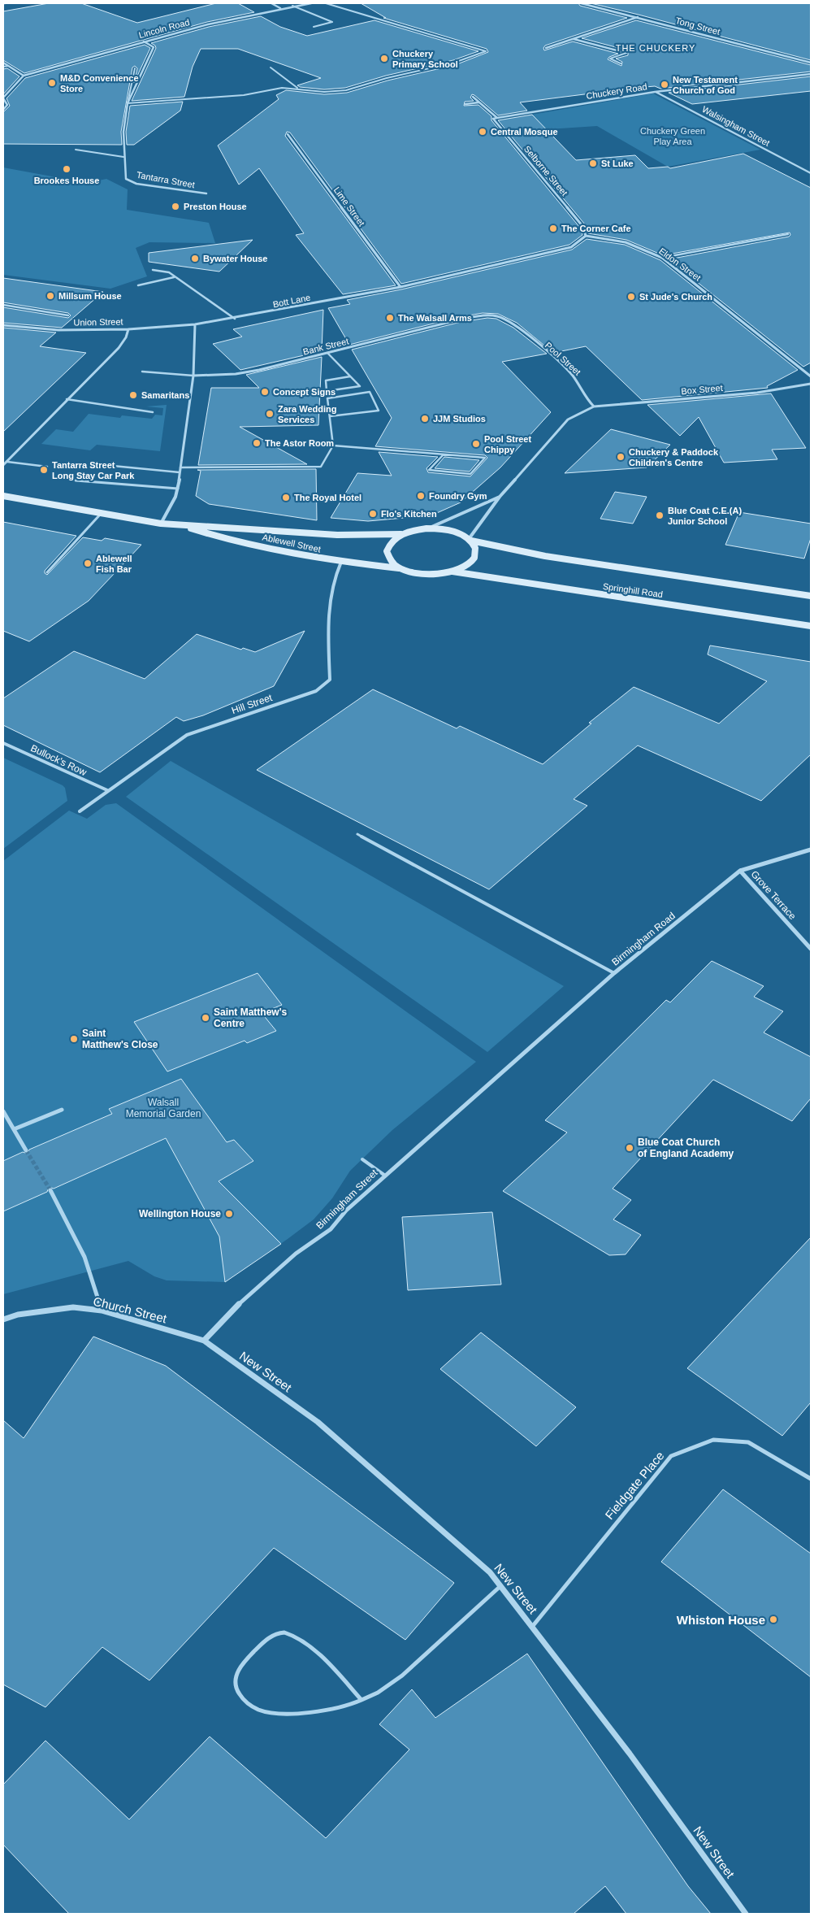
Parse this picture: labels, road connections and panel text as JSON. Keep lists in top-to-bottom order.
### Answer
{
  "streets": {
    "street": [
      "Tong Street",
      "Lincoln Road",
      "Chuckery Road",
      "Walsingham Street",
      "Selborne Street",
      "Tantarra Street",
      "Lime Street",
      "Eldon Street",
      "Bott Lane",
      "Union Street",
      "Bank Street",
      "Pool Street",
      "Box Street",
      "Ablewell Street",
      "Springhill Road",
      "Hill Street",
      "Bullock's Row",
      "Grove Terrace",
      "Birmingham Road",
      "Birmingham Street",
      "Church Street",
      "New Street"
    ],
    "lane": ["Fieldgate Place"]
  },
  "crossings": [
    ["Lincoln Road", "Tantarra Street"],
    ["Chuckery Road", "Walsingham Street"],
    ["Chuckery Road", "Selborne Street"],
    ["Selborne Street", "Eldon Street"],
    ["Selborne Street", "Bott Lane"],
    ["Lime Street", "Bott Lane"],
    ["Eldon Street", "Bott Lane"],
    ["Bott Lane", "Union Street"],
    ["Bank Street", "Pool Street"],
    ["Pool Street", "Box Street"],
    ["Ablewell Street", "Springhill Road"],
    ["Ablewell Street", "Hill Street"],
    ["Hill Street", "Bullock's Row"],
    ["Grove Terrace", "Birmingham Road"],
    ["Birmingham Road", "Birmingham Street"],
    ["Birmingham Street", "Church Street"],
    ["Birmingham Street", "New Street"],
    ["Church Street", "New Street"],
    ["New Street", "Fieldgate Place"]
  ],
  "districts": ["THE CHUCKERY"],
  "parks": ["Chuckery Green Play Area", "Walsall Memorial Garden"],
  "places": [
    "Chuckery Primary School",
    "M&D Convenience Store",
    "New Testament Church of God",
    "Central Mosque",
    "St Luke",
    "Brookes House",
    "Preston House",
    "The Corner Cafe",
    "Bywater House",
    "Millsum House",
    "St Jude's Church",
    "The Walsall Arms",
    "Concept Signs",
    "Samaritans",
    "Zara Wedding Services",
    "JJM Studios",
    "The Astor Room",
    "Pool Street Chippy",
    "Chuckery & Paddock Children's Centre",
    "Tantarra Street Long Stay Car Park",
    "Foundry Gym",
    "The Royal Hotel",
    "Flo's Kitchen",
    "Blue Coat C.E.(A) Junior School",
    "Ablewell Fish Bar",
    "Saint Matthew's Centre",
    "Saint Matthew's Close",
    "Blue Coat Church of England Academy",
    "Wellington House",
    "Whiston House"
  ]
}
